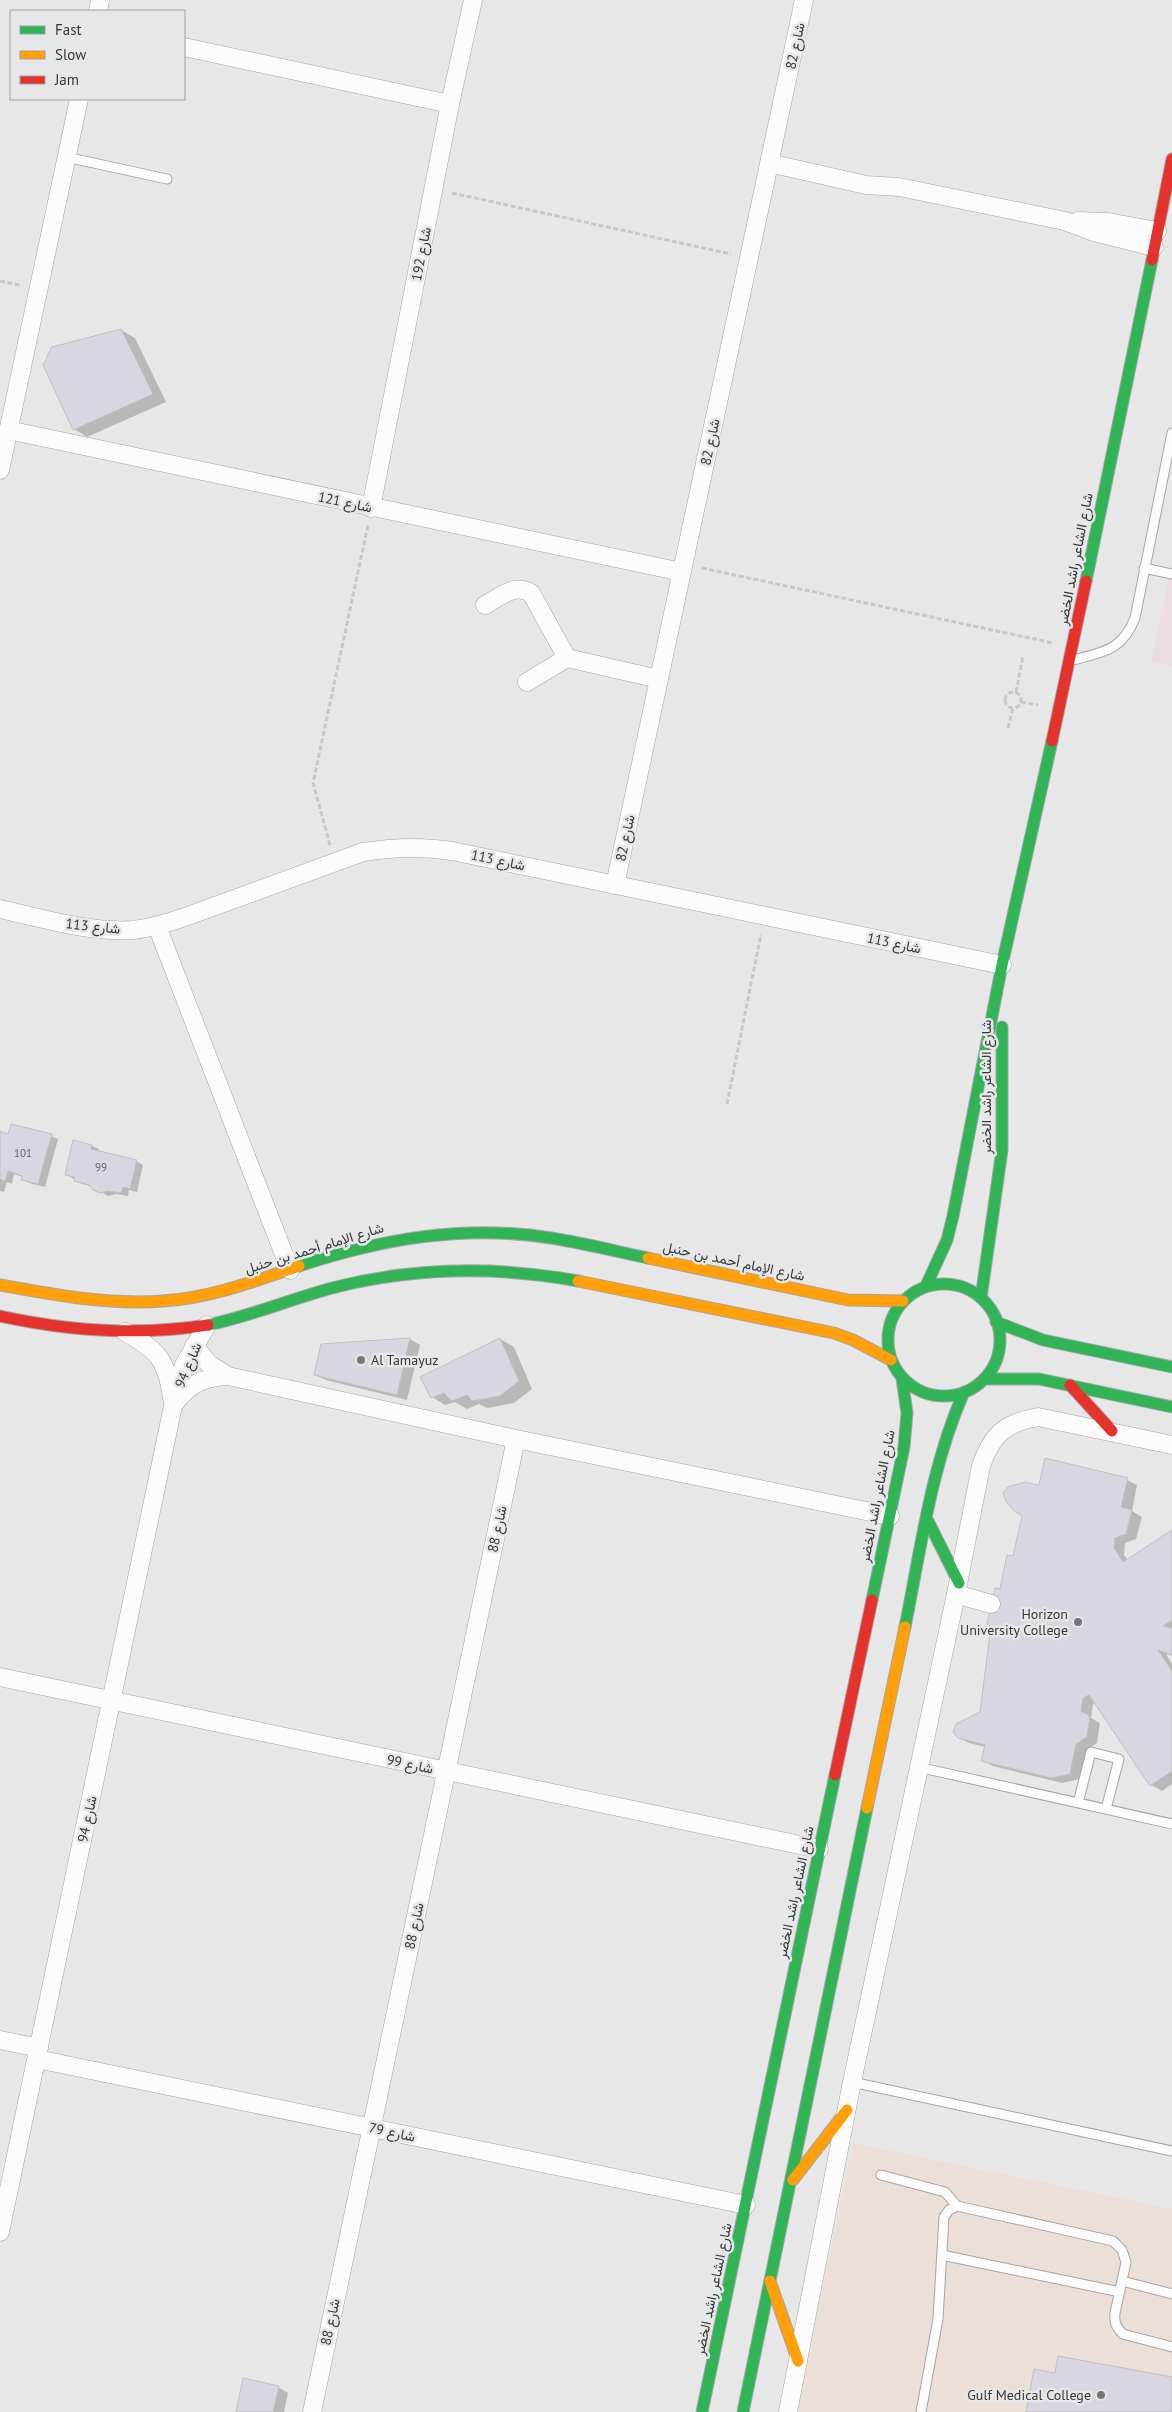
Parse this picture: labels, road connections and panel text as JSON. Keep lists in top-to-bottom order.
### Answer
{
  "streets": {
    "street": [
      "شارع 82",
      "شارع 192",
      "شارع 121",
      "شارع الشاعر راشد الخضر",
      "شارع 113",
      "شارع الإمام أحمد بن حنبل",
      "شارع 94",
      "شارع 88",
      "شارع 99",
      "شارع 79"
    ]
  },
  "crossings": [
    ["شارع 82", "شارع 121"],
    ["شارع 82", "شارع 113"],
    ["شارع 192", "شارع 121"],
    ["شارع الشاعر راشد الخضر", "شارع 113"],
    ["شارع الشاعر راشد الخضر", "شارع الإمام أحمد بن حنبل"],
    ["شارع الشاعر راشد الخضر", "شارع 99"],
    ["شارع الشاعر راشد الخضر", "شارع 79"],
    ["شارع 94", "شارع 99"],
    ["شارع 94", "شارع 79"],
    ["شارع 88", "شارع 99"],
    ["شارع 88", "شارع 79"]
  ],
  "places": ["Al Tamayuz", "Horizon University College", "Gulf Medical College"],
  "house_numbers": ["101", "99"],
  "legend": ["Fast", "Slow", "Jam"]
}
